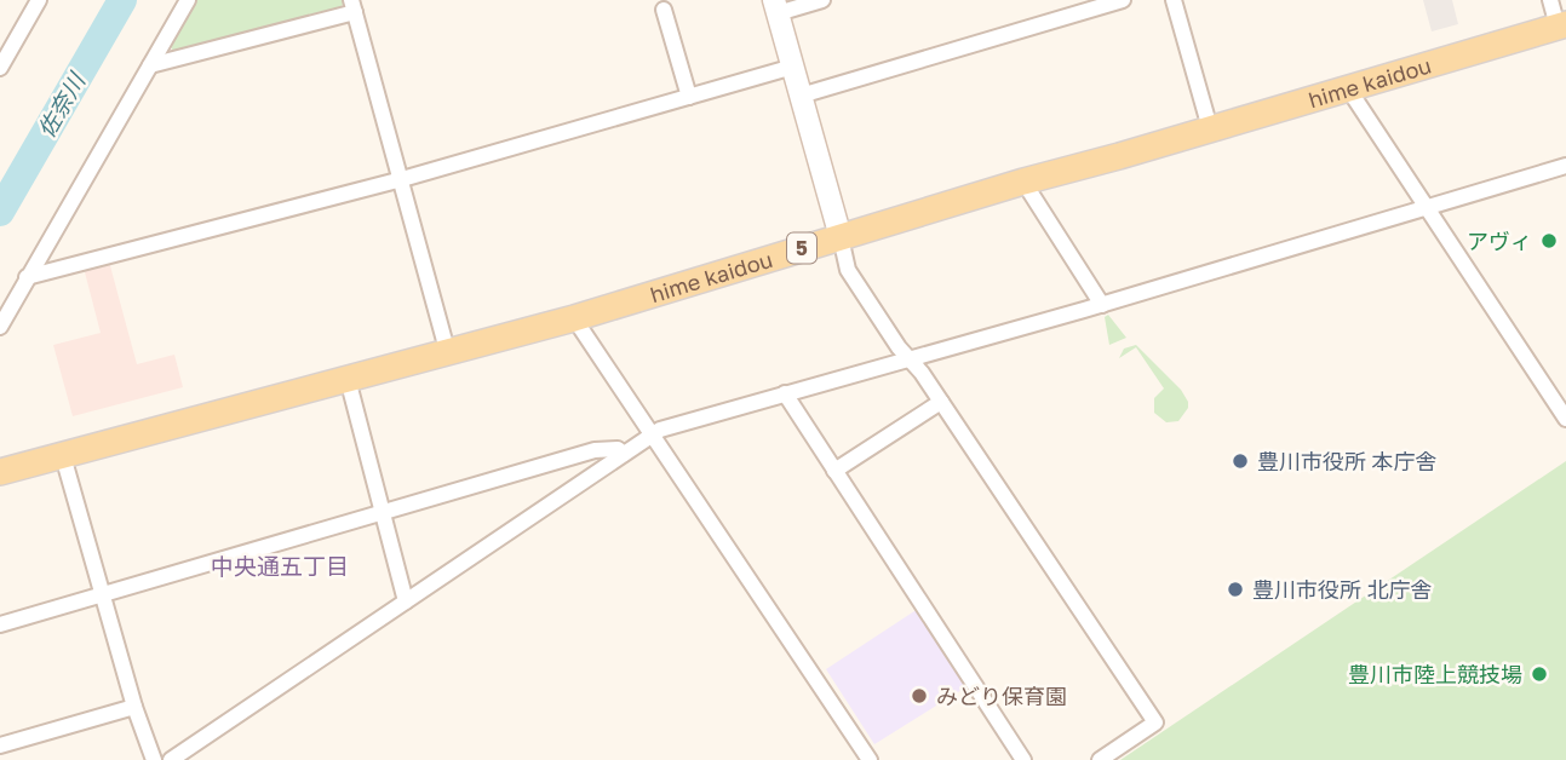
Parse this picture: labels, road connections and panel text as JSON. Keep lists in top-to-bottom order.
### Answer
{
  "streets": {
    "main road": ["hime kaidou", "5"]
  },
  "districts": ["中央通五丁目"],
  "water": ["佐奈川"],
  "places": [
    "アヴィ",
    "豊川市役所 本庁舎",
    "豊川市役所 北庁舎",
    "豊川市陸上競技場",
    "みどり保育園"
  ]
}
